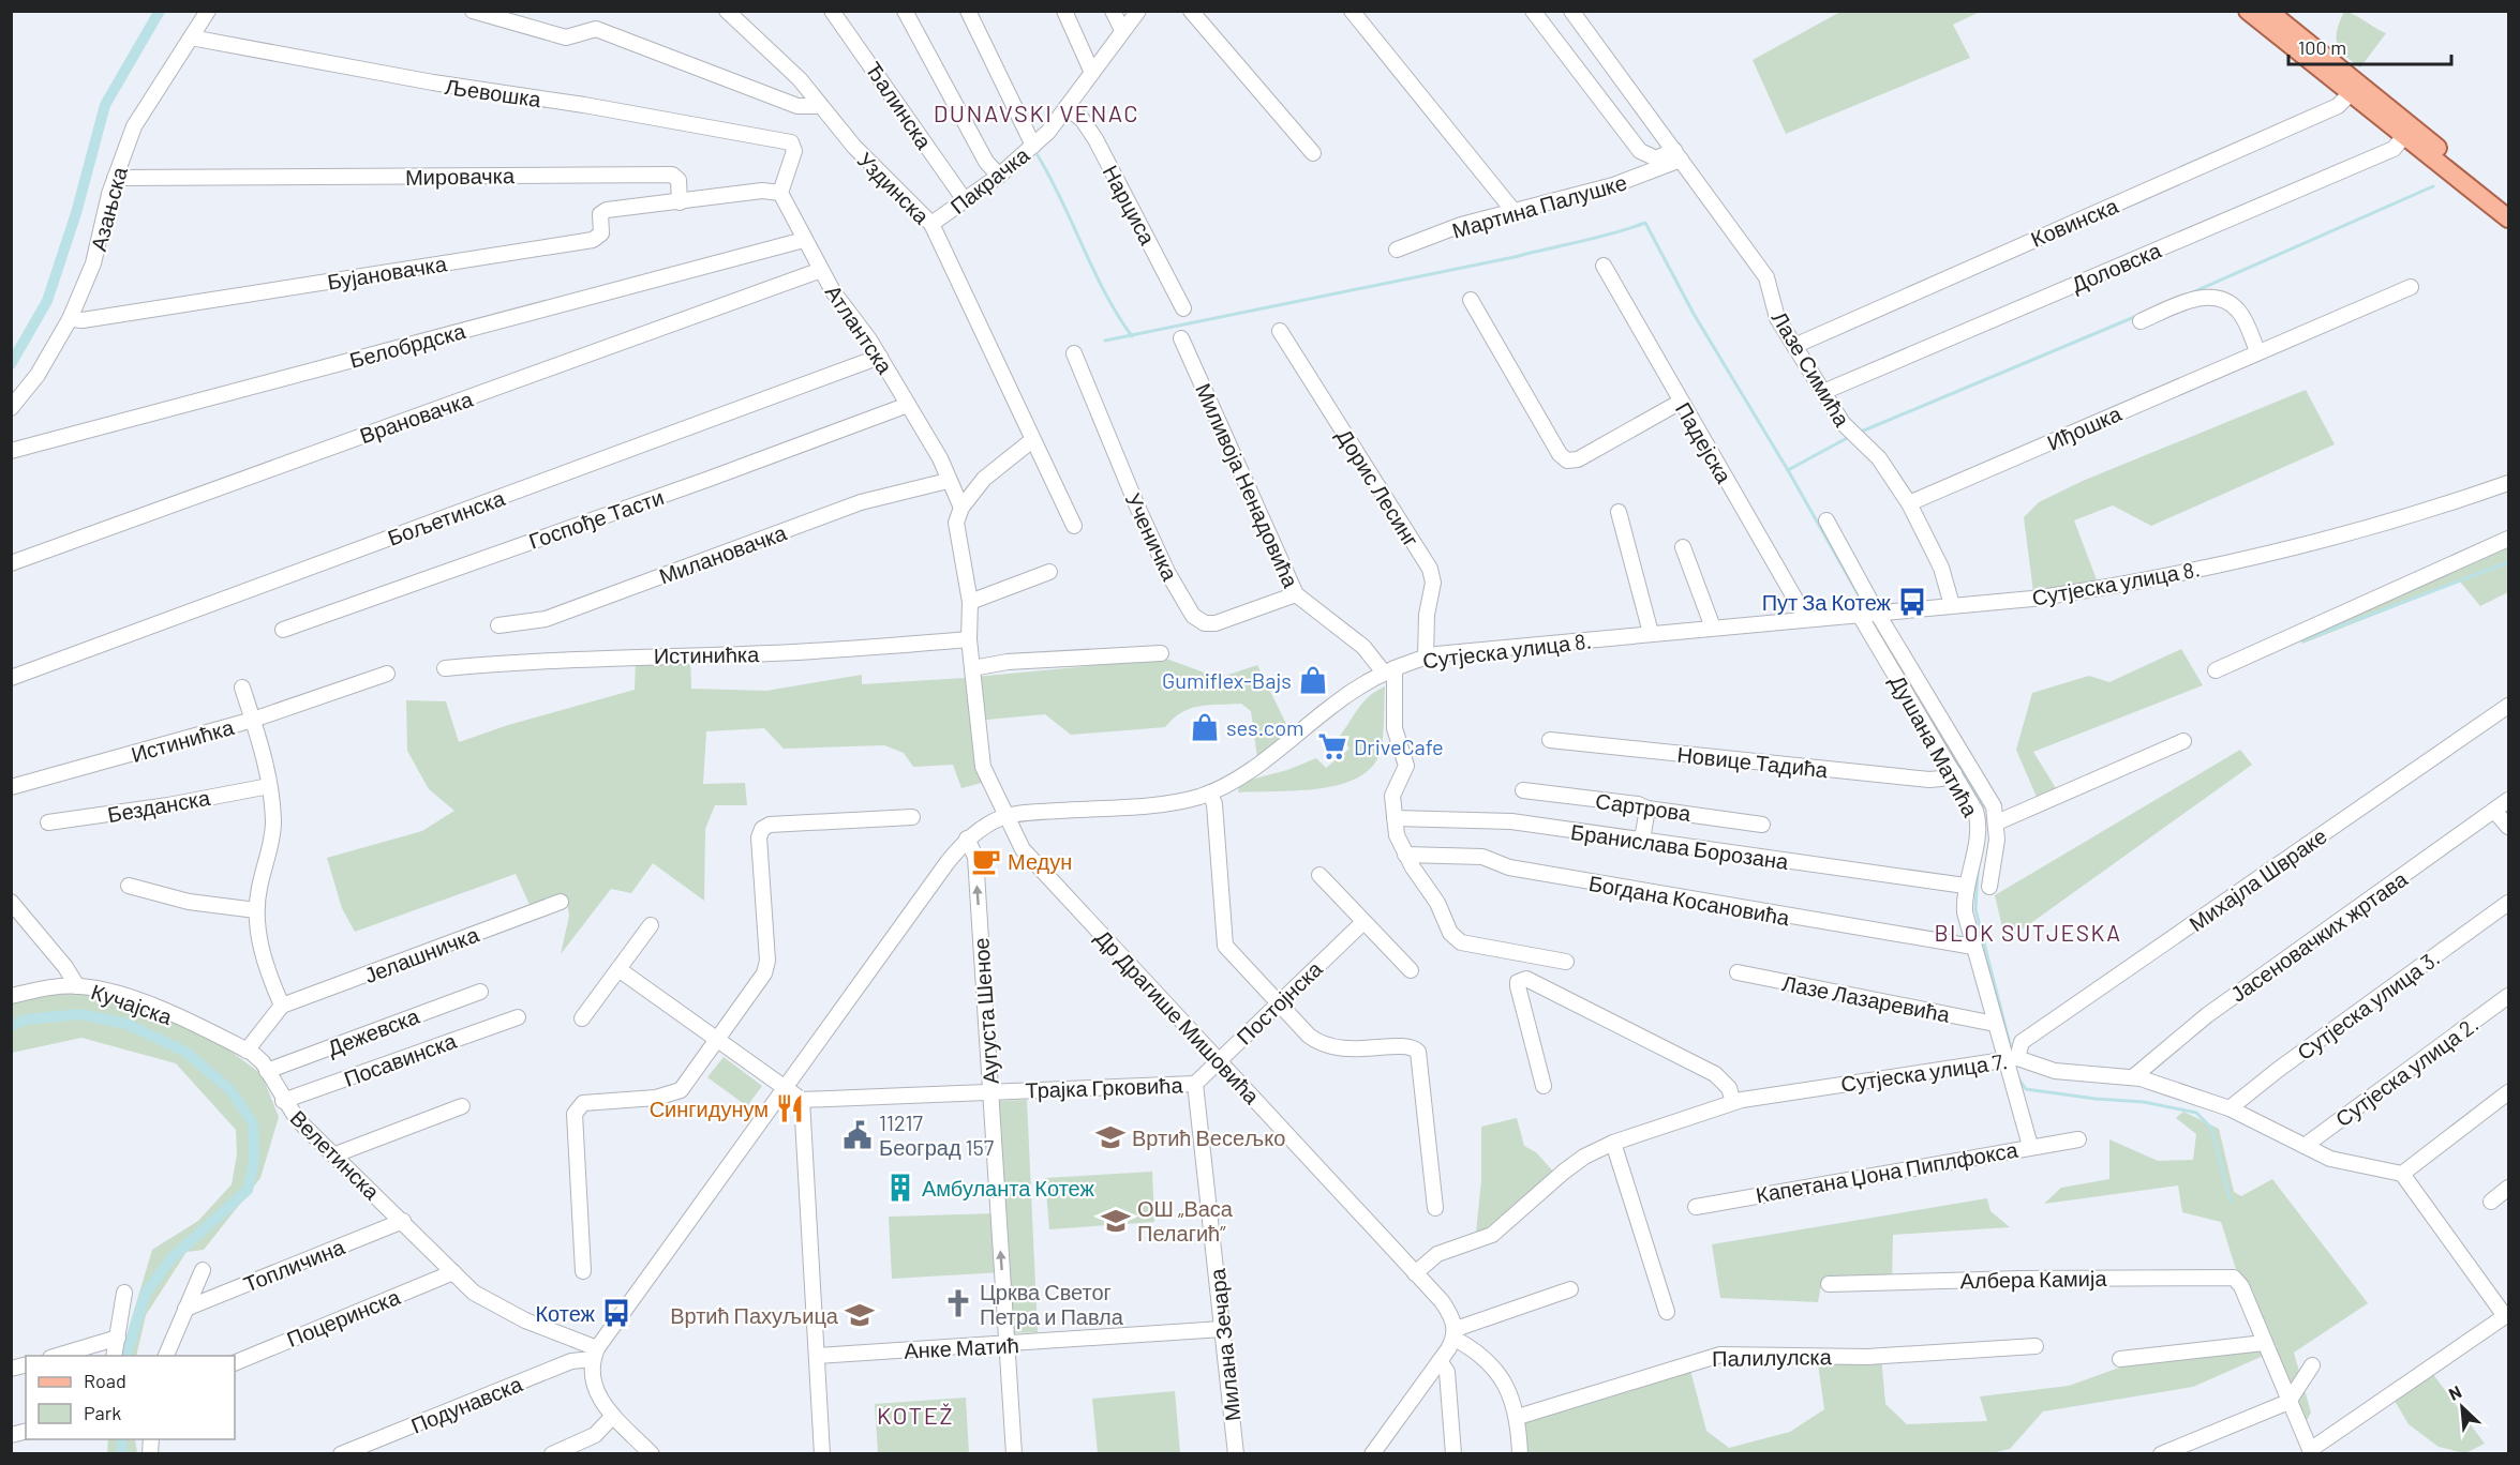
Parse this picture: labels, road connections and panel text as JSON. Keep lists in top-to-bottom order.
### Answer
{
  "streets": {
    "street": [
      "Љевошка",
      "Ђалинска",
      "Мировачка",
      "Пакрачка",
      "Уздинска",
      "Нарциса",
      "Мартина Палушке",
      "Азањска",
      "Ковинска",
      "Доловска",
      "Бујановачка",
      "Атлантска",
      "Белобрдска",
      "Лазе Симића",
      "Врановачка",
      "Иђошка",
      "Падејска",
      "Миливоја Ненадовића",
      "Дорис Лесинг",
      "Бољетинска",
      "Госпође Тасти",
      "Ученичка",
      "Милановачка",
      "Сутјеска улица 8.",
      "Истинићка",
      "Душана Матића",
      "Новице Тадића",
      "Безданска",
      "Сартрова",
      "Бранислава Борозана",
      "Михајла Швраке",
      "Богдана Косановића",
      "Јасеновачких жртава",
      "Јелашничка",
      "Лазе Лазаревића",
      "Постојнска",
      "Кучајска",
      "Сутјеска улица 3.",
      "Аугуста Шеное",
      "Др Драгише Мишовића",
      "Дежевска",
      "Посавинска",
      "Сутјеска улица 2.",
      "Сутјеска улица 7.",
      "Трајка Грковића",
      "Велетинска",
      "Капетана Џона Пиплфокса",
      "Топличина",
      "Албера Камија",
      "Поцеринска",
      "Милана Зечара",
      "Анке Матић",
      "Палилулска",
      "Подунавска"
    ]
  },
  "crossings": [
    ["Љевошка", "Азањска"],
    ["Љевошка", "Атлантска"],
    ["Ђалинска", "Пакрачка"],
    ["Мировачка", "Азањска"],
    ["Мировачка", "Бујановачка"],
    ["Пакрачка", "Уздинска"],
    ["Пакрачка", "Нарциса"],
    ["Мартина Палушке", "Лазе Симића"],
    ["Азањска", "Бујановачка"],
    ["Ковинска", "Лазе Симића"],
    ["Доловска", "Лазе Симића"],
    ["Атлантска", "Белобрдска"],
    ["Атлантска", "Врановачка"],
    ["Атлантска", "Бољетинска"],
    ["Атлантска", "Госпође Тасти"],
    ["Атлантска", "Милановачка"],
    ["Лазе Симића", "Иђошка"],
    ["Лазе Симића", "Сутјеска улица 8."],
    ["Падејска", "Сутјеска улица 8."],
    ["Миливоја Ненадовића", "Ученичка"],
    ["Миливоја Ненадовића", "Сутјеска улица 8."],
    ["Дорис Лесинг", "Сутјеска улица 8."],
    ["Сутјеска улица 8.", "Душана Матића"],
    ["Сутјеска улица 8.", "Аугуста Шеное"],
    ["Сутјеска улица 8.", "Др Драгише Мишовића"],
    ["Душана Матића", "Новице Тадића"],
    ["Душана Матића", "Бранислава Борозана"],
    ["Душана Матића", "Михајла Швраке"],
    ["Душана Матића", "Богдана Косановића"],
    ["Душана Матића", "Лазе Лазаревића"],
    ["Душана Матића", "Сутјеска улица 7."],
    ["Душана Матића", "Капетана Џона Пиплфокса"],
    ["Михајла Швраке", "Сутјеска улица 7."],
    ["Јасеновачких жртава", "Сутјеска улица 7."],
    ["Постојнска", "Др Драгише Мишовића"],
    ["Постојнска", "Трајка Грковића"],
    ["Постојнска", "Милана Зечара"],
    ["Кучајска", "Велетинска"],
    ["Сутјеска улица 3.", "Сутјеска улица 7."],
    ["Аугуста Шеное", "Трајка Грковића"],
    ["Аугуста Шеное", "Анке Матић"],
    ["Др Драгише Мишовића", "Сутјеска улица 7."],
    ["Дежевска", "Велетинска"],
    ["Посавинска", "Велетинска"],
    ["Сутјеска улица 2.", "Сутјеска улица 7."],
    ["Трајка Грковића", "Милана Зечара"],
    ["Велетинска", "Топличина"],
    ["Велетинска", "Поцеринска"],
    ["Велетинска", "Подунавска"],
    ["Милана Зечара", "Анке Матић"]
  ],
  "one_way": ["Аугуста Шеное"],
  "districts": ["DUNAVSKI VENAC", "BLOK SUTJESKA", "KOTEŽ"],
  "places": {
    "bus stop": ["Пут За Котеж", "Котеж"],
    "shop": ["Gumiflex-Bajs", "ses.com"],
    "supermarket": ["DriveCafe"],
    "cafe": ["Медун"],
    "restaurant": ["Сингидунум"],
    "public building": ["11217 Београд 157"],
    "school or university": ["Вртић Весељко", "ОШ „Васа Пелагић”", "Вртић Пахуљица"],
    "building": ["Амбуланта Котеж"],
    "church": ["Црква Светог Петра и Павла"]
  },
  "legend": ["Road", "Park"],
  "scale_bar": "100 m",
  "north": "top left"
}
